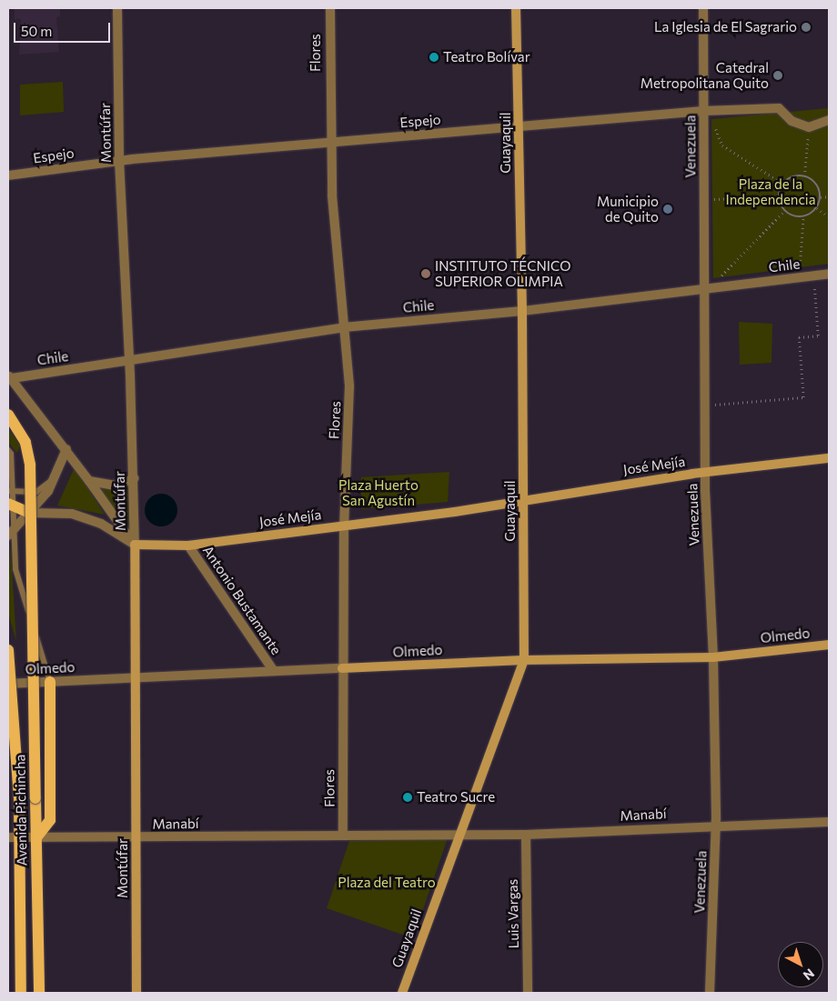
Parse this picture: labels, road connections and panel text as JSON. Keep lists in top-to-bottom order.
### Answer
{
  "streets": {
    "main road": ["Avenida Pichincha"],
    "street": [
      "Flores",
      "Espejo",
      "Montúfar",
      "Guayaquil",
      "Venezuela",
      "Chile",
      "José Mejía",
      "Antonio Bustamante",
      "Olmedo",
      "Manabí",
      "Luis Vargas"
    ]
  },
  "crossings": [
    ["Flores", "Espejo"],
    ["Flores", "Chile"],
    ["Flores", "José Mejía"],
    ["Flores", "Olmedo"],
    ["Flores", "Manabí"],
    ["Espejo", "Montúfar"],
    ["Espejo", "Guayaquil"],
    ["Espejo", "Venezuela"],
    ["Montúfar", "Chile"],
    ["Montúfar", "José Mejía"],
    ["Montúfar", "Olmedo"],
    ["Montúfar", "Manabí"],
    ["Guayaquil", "Chile"],
    ["Guayaquil", "José Mejía"],
    ["Guayaquil", "Olmedo"],
    ["Guayaquil", "Manabí"],
    ["Venezuela", "Chile"],
    ["Venezuela", "José Mejía"],
    ["Venezuela", "Olmedo"],
    ["Venezuela", "Manabí"],
    ["José Mejía", "Antonio Bustamante"],
    ["Antonio Bustamante", "Olmedo"],
    ["Avenida Pichincha", "Manabí"],
    ["Manabí", "Luis Vargas"]
  ],
  "parks": ["Plaza de la Independencia", "Plaza Huerto San Agustín", "Plaza del Teatro"],
  "places": [
    "La Iglesia de El Sagrario",
    "Teatro Bolívar",
    "Catedral Metropolitana Quito",
    "Municipio de Quito",
    "INSTITUTO TÉCNICO SUPERIOR OLIMPIA",
    "Teatro Sucre"
  ],
  "scale_bar": "50 m",
  "north": "bottom right"
}
